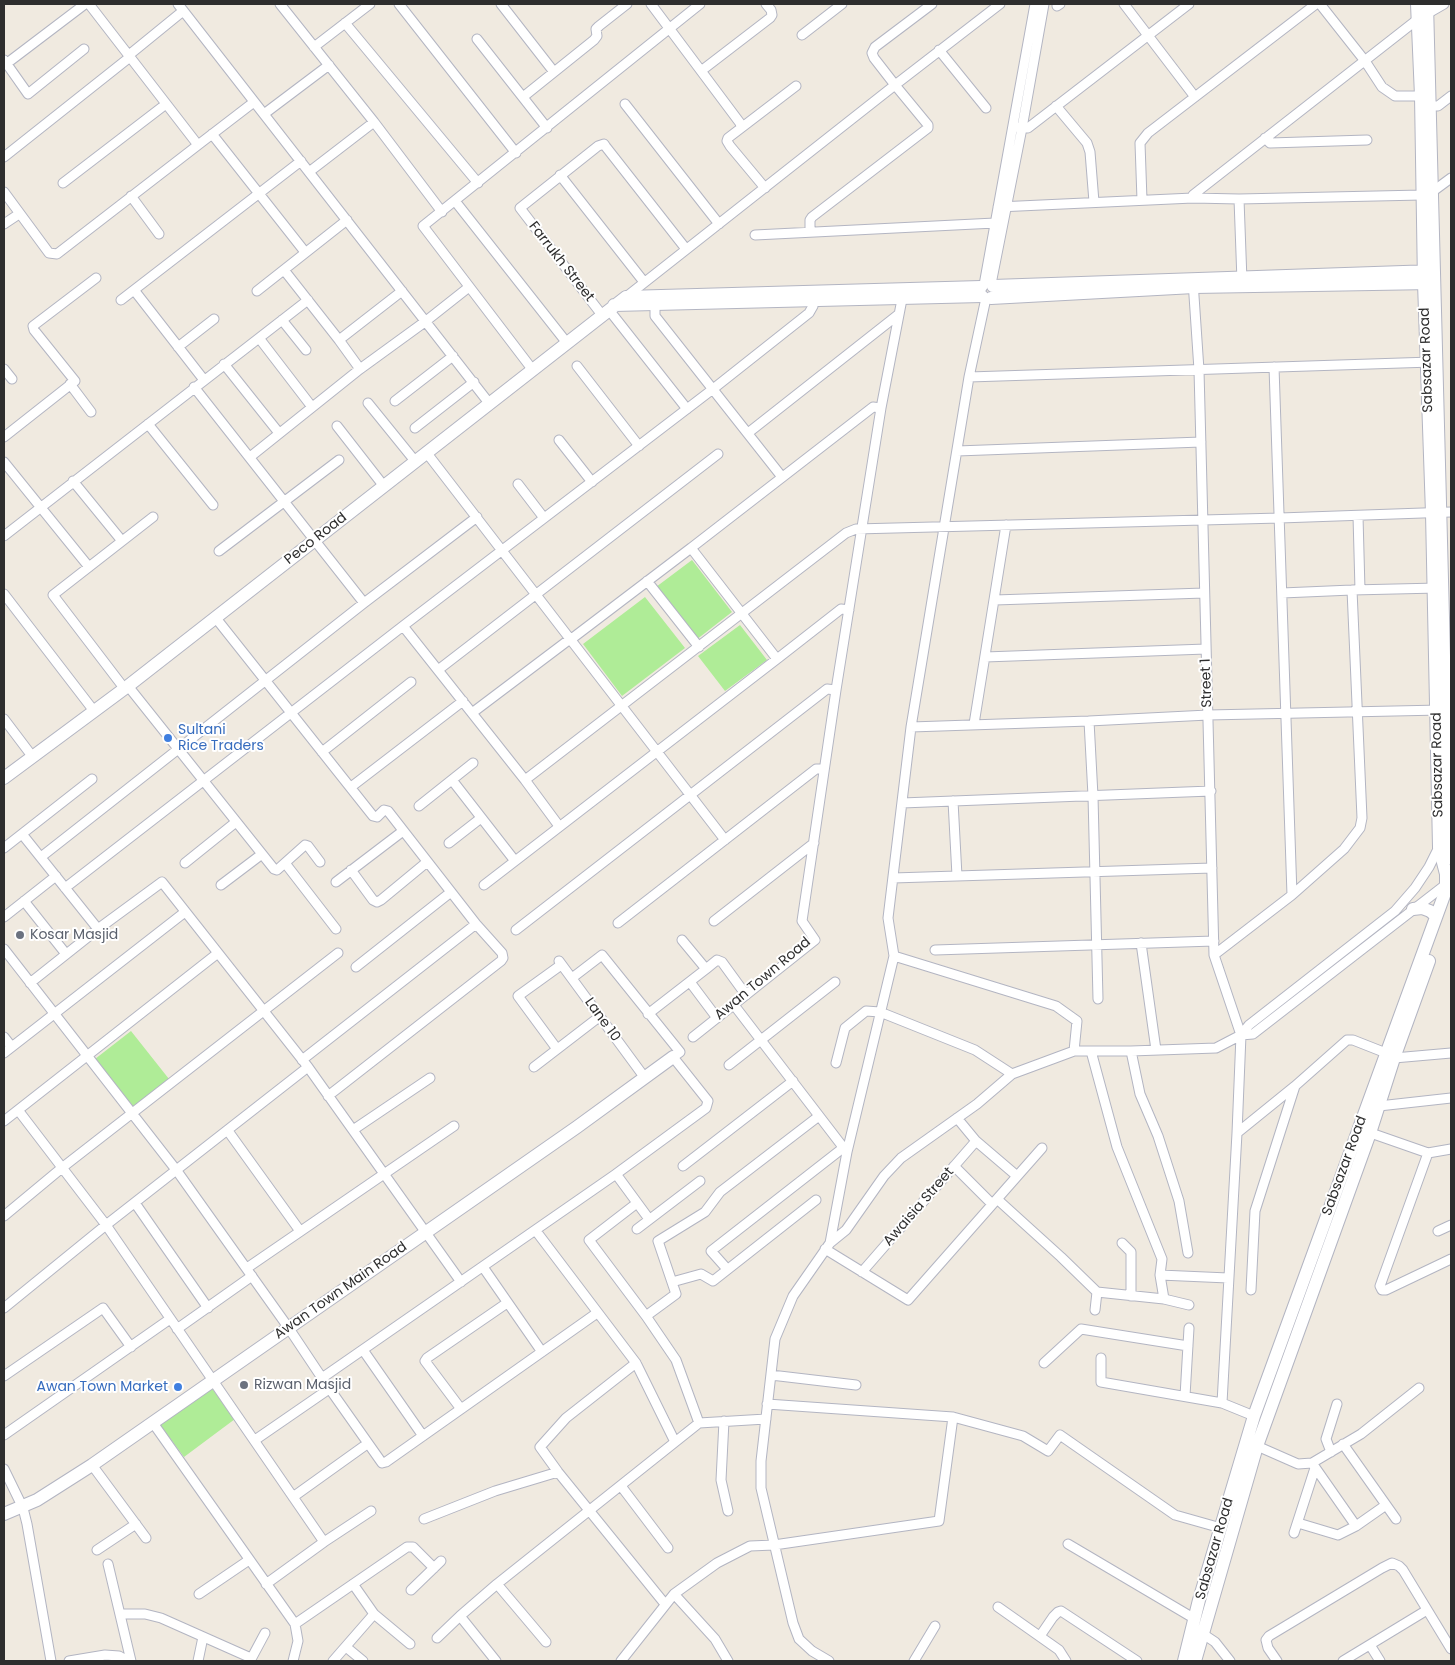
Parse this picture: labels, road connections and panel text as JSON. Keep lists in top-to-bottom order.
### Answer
{
  "streets": {
    "street": [
      "Farrukh Street",
      "Sabsazar Road",
      "Peco Road",
      "Street 1",
      "Awan Town Road",
      "Lane 10",
      "Awaisia Street",
      "Awan Town Main Road"
    ]
  },
  "crossings": [
    ["Farrukh Street", "Peco Road"],
    ["Lane 10", "Awan Town Main Road"]
  ],
  "places": [
    "Sultani Rice Traders",
    "Kosar Masjid",
    "Rizwan Masjid",
    "Awan Town Market"
  ]
}
